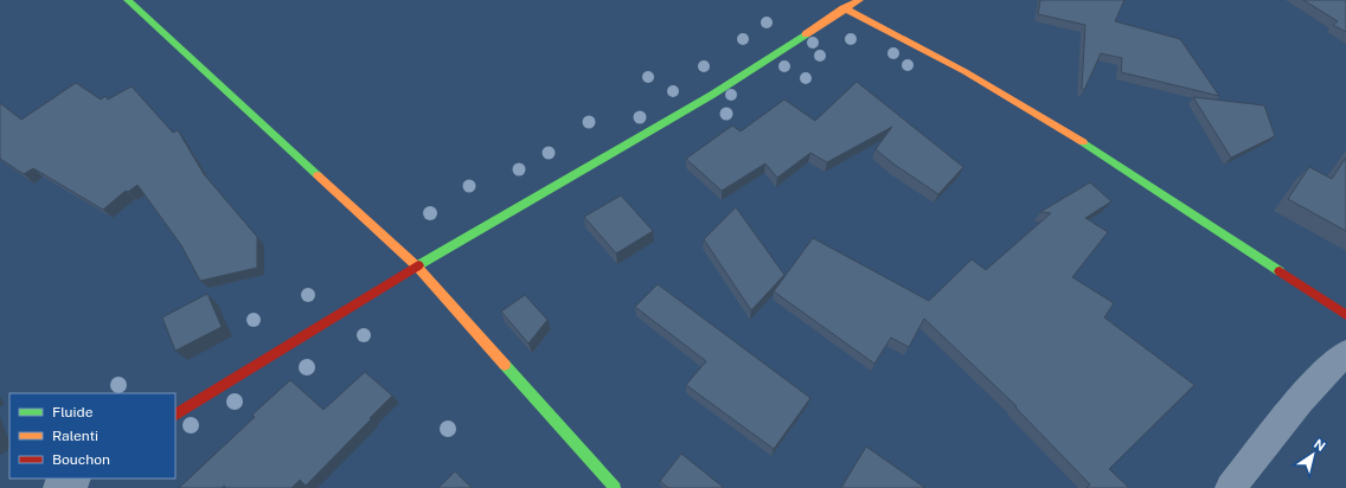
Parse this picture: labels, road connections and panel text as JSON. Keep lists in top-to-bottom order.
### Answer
{
  "legend": ["Fluide", "Ralenti", "Bouchon"],
  "north": "top right"
}
